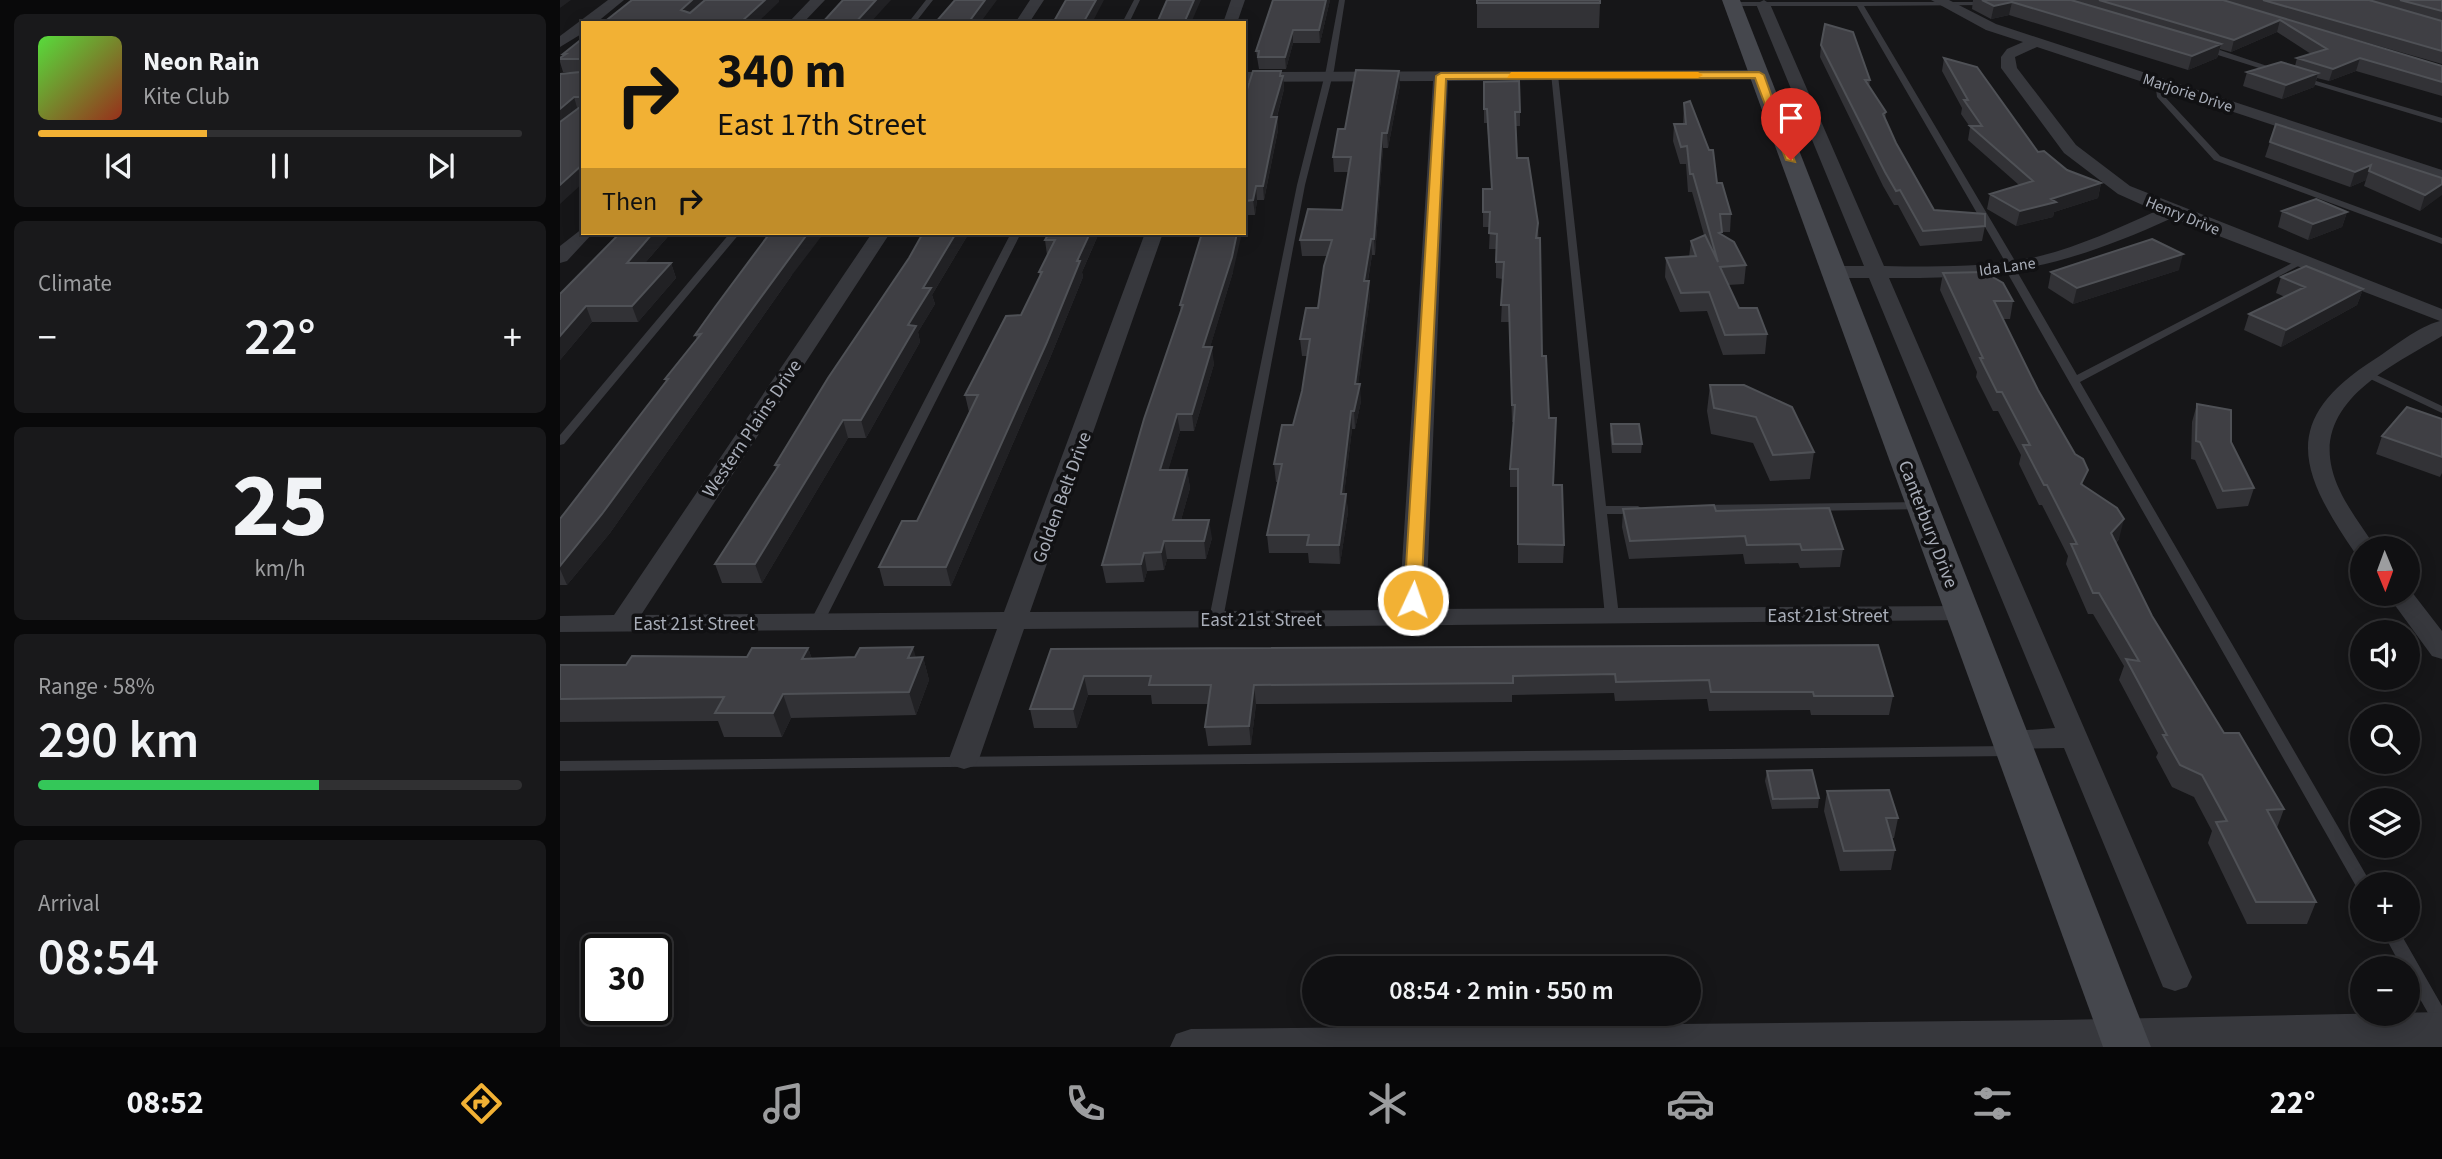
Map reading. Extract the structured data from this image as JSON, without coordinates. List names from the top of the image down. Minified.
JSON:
{"streets":{"main road":["Canterbury Drive"],"street":["Marjorie Drive","Henry Drive","Ida Lane","Western Plains Drive","Golden Belt Drive","East 21st Street"]},"crossings":[["Marjorie Drive","Henry Drive"],["Henry Drive","Ida Lane"],["Ida Lane","Canterbury Drive"],["Western Plains Drive","East 21st Street"],["Golden Belt Drive","East 21st Street"],["Canterbury Drive","East 21st Street"]],"north":"bottom","page":{"turn":["340 m","East 17th Street"],"song":["Neon Rain","Kite Club"],"then":"Then","tile":["Climate",["25","km/h"],["Range · 58%","290 km"],["Arrival","08:54"]],"heat":["−","22°","+"],"map_buttons":["+","−"],"limit":"30","trip":"08:54 · 2 min · 550 m","tabs":["08:52","22°"]}}
